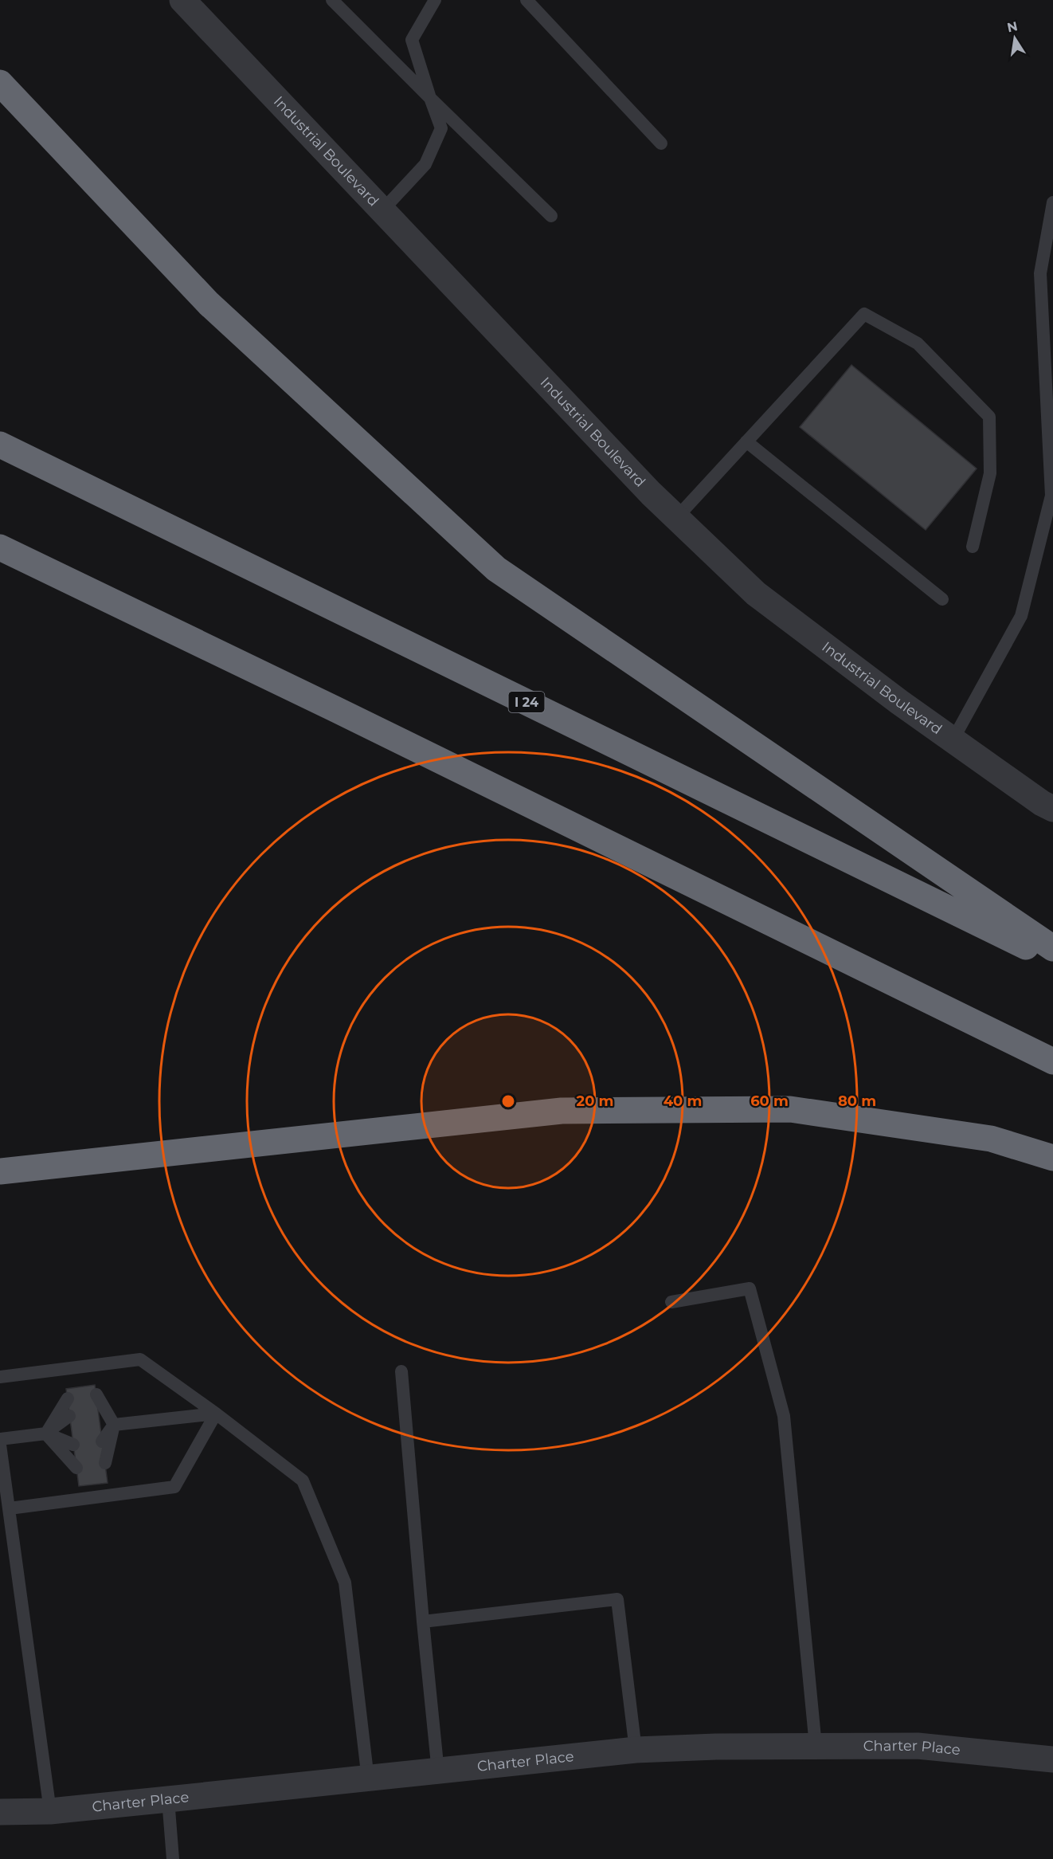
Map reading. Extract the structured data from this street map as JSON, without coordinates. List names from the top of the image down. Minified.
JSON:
{"streets":{"highway":["I 24"],"street":["Industrial Boulevard","Charter Place"]},"north":"top","rings":["20 m","40 m","60 m","80 m"]}
